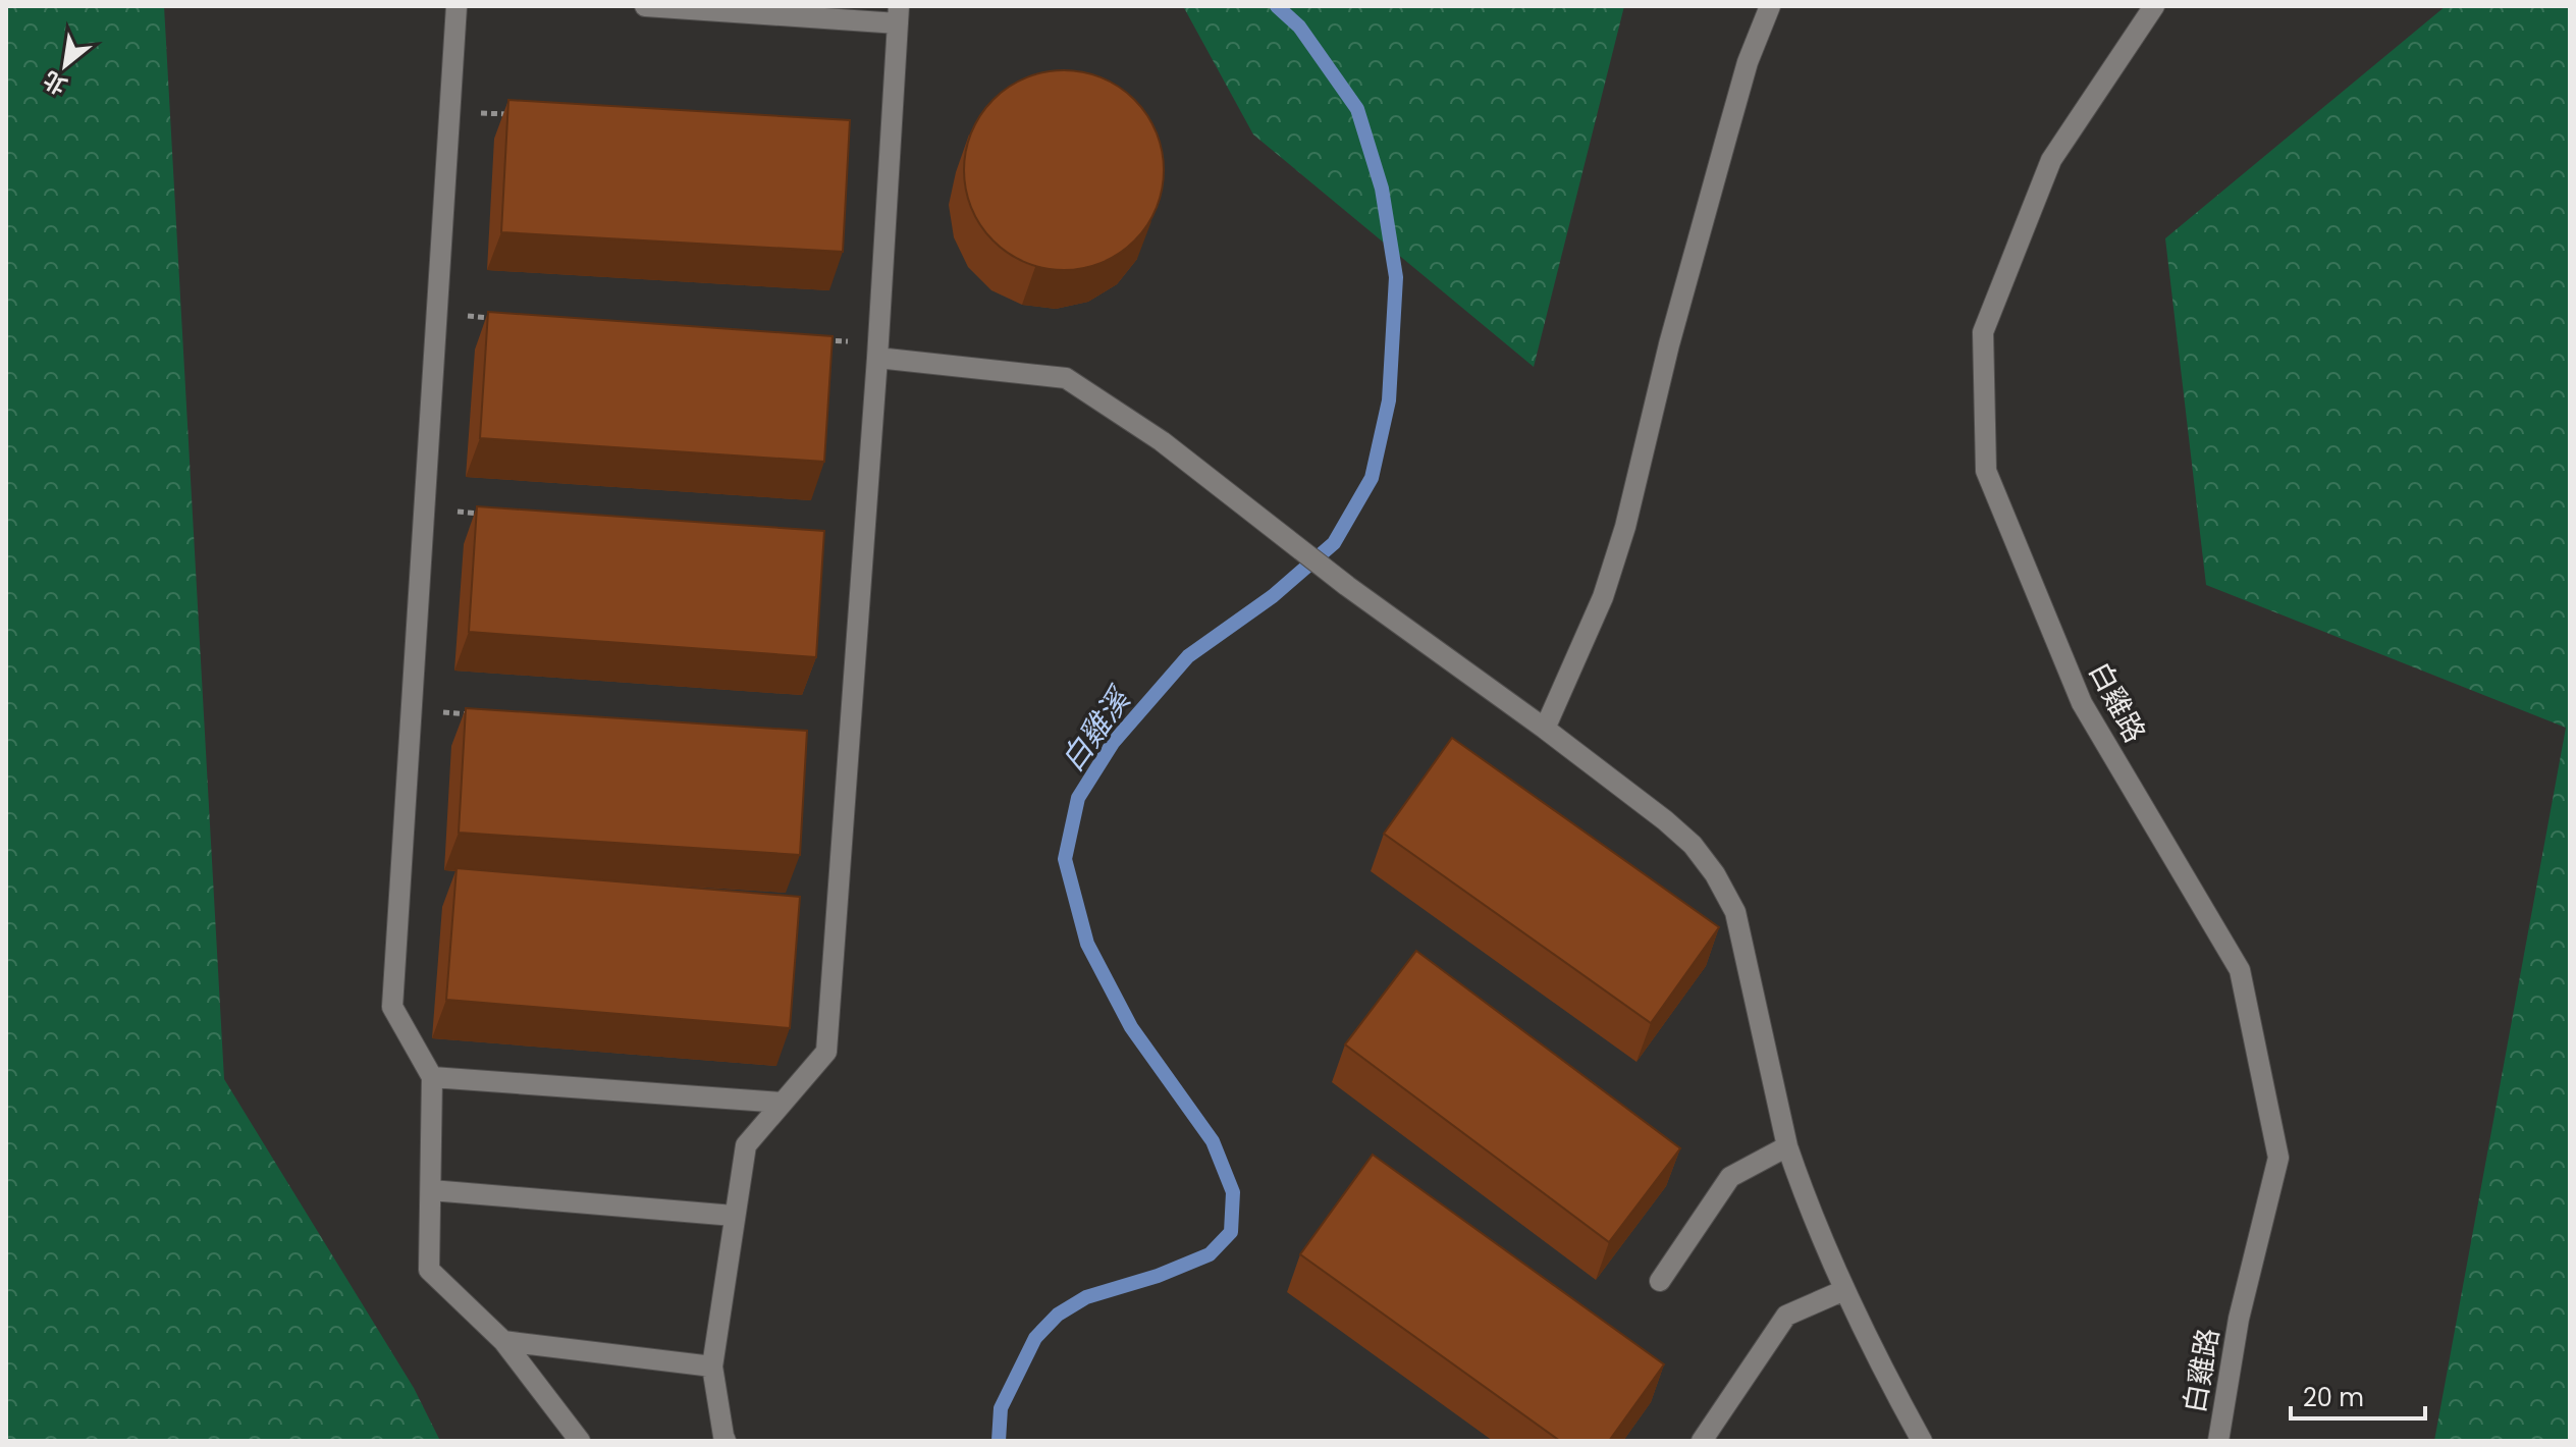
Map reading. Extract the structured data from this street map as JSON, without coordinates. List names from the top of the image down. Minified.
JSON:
{"streets":{"street":["白雞路"]},"water":["白雞溪"],"scale_bar":"20 m","north":"bottom left"}
